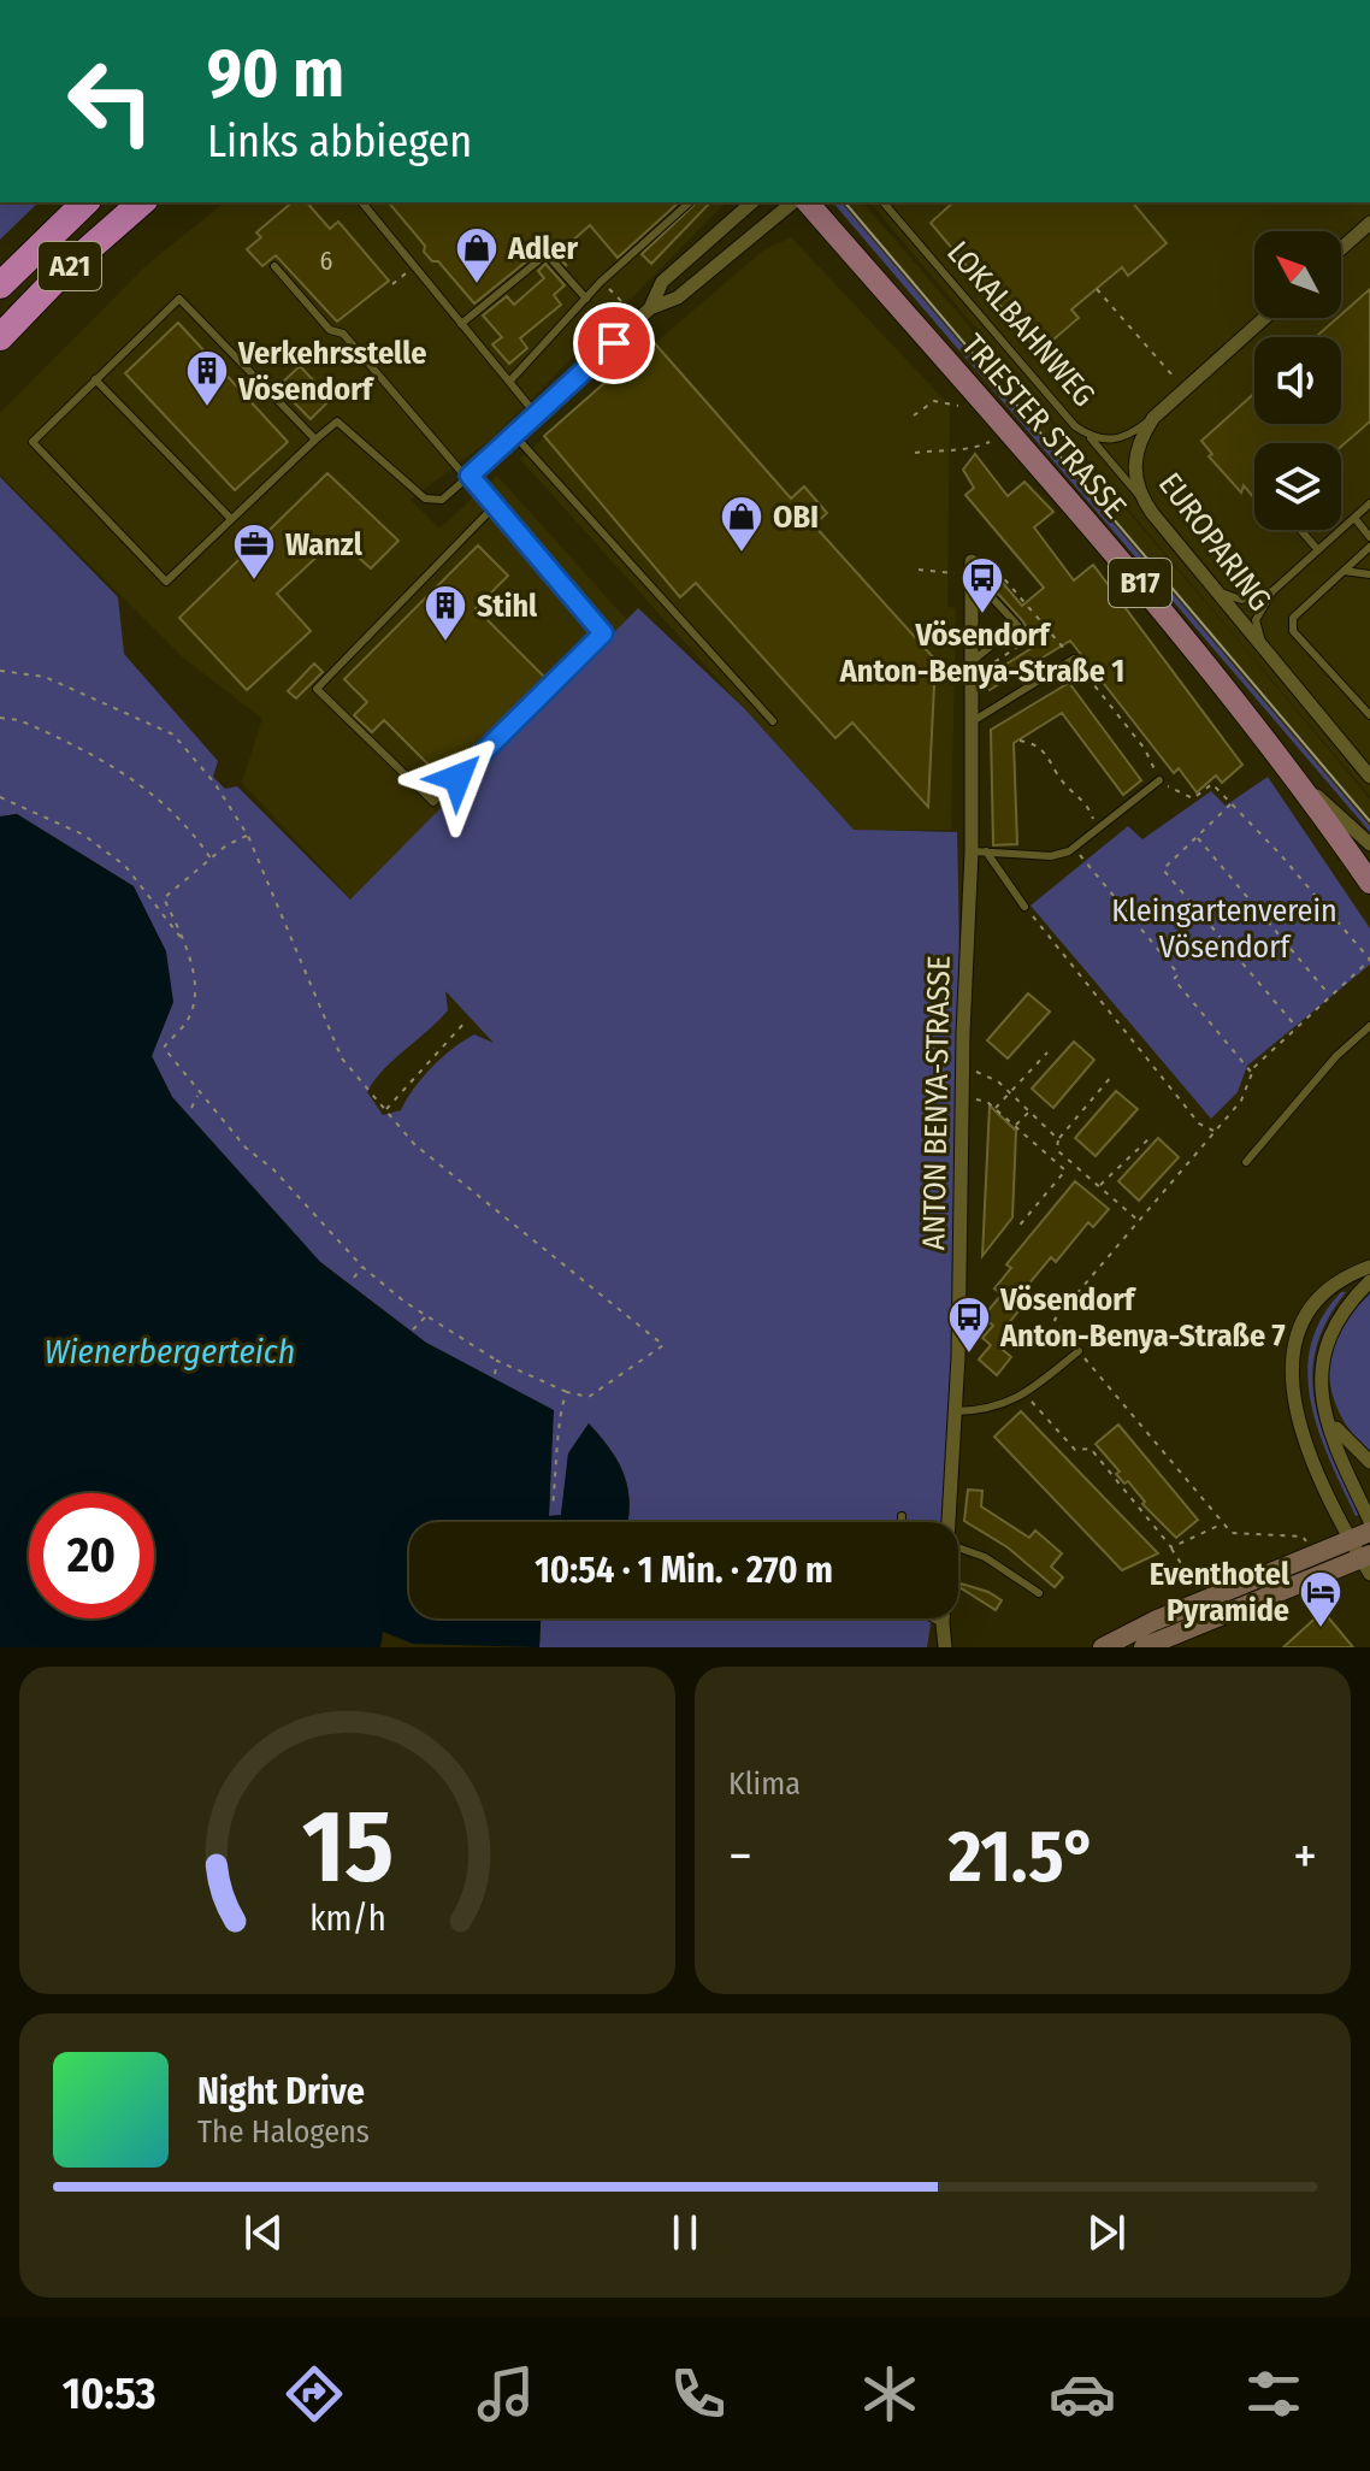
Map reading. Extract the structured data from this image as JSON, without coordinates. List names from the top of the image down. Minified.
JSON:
{"streets":{"highway":["A21"],"main road":["TRIESTER STRASSE","B17"],"street":["EUROPARING","ANTON BENYA-STRASSE"],"lane":["LOKALBAHNWEG"]},"crossings":[["LOKALBAHNWEG","EUROPARING"]],"water":["Wienerbergerteich"],"parks":["Kleingartenverein Vösendorf"],"places":{"shop":["Adler","OBI"],"building":["Verkehrsstelle Vösendorf","Stihl"],"office":["Wanzl"],"bus stop":["Vösendorf Anton-Benya-Straße 1","Vösendorf Anton-Benya-Straße 7"],"hotel":["Eventhotel Pyramide"]},"house_numbers":["6"],"north":"top left","page":{"turn":["90 m","Links abbiegen"],"limit":"20","trip":"10:54 · 1 Min. · 270 m","tile":"Klima","heat":["−","21.5°","+"],"song":["Night Drive","The Halogens"],"tabs":"10:53","gauge":["15","km/h"]}}
